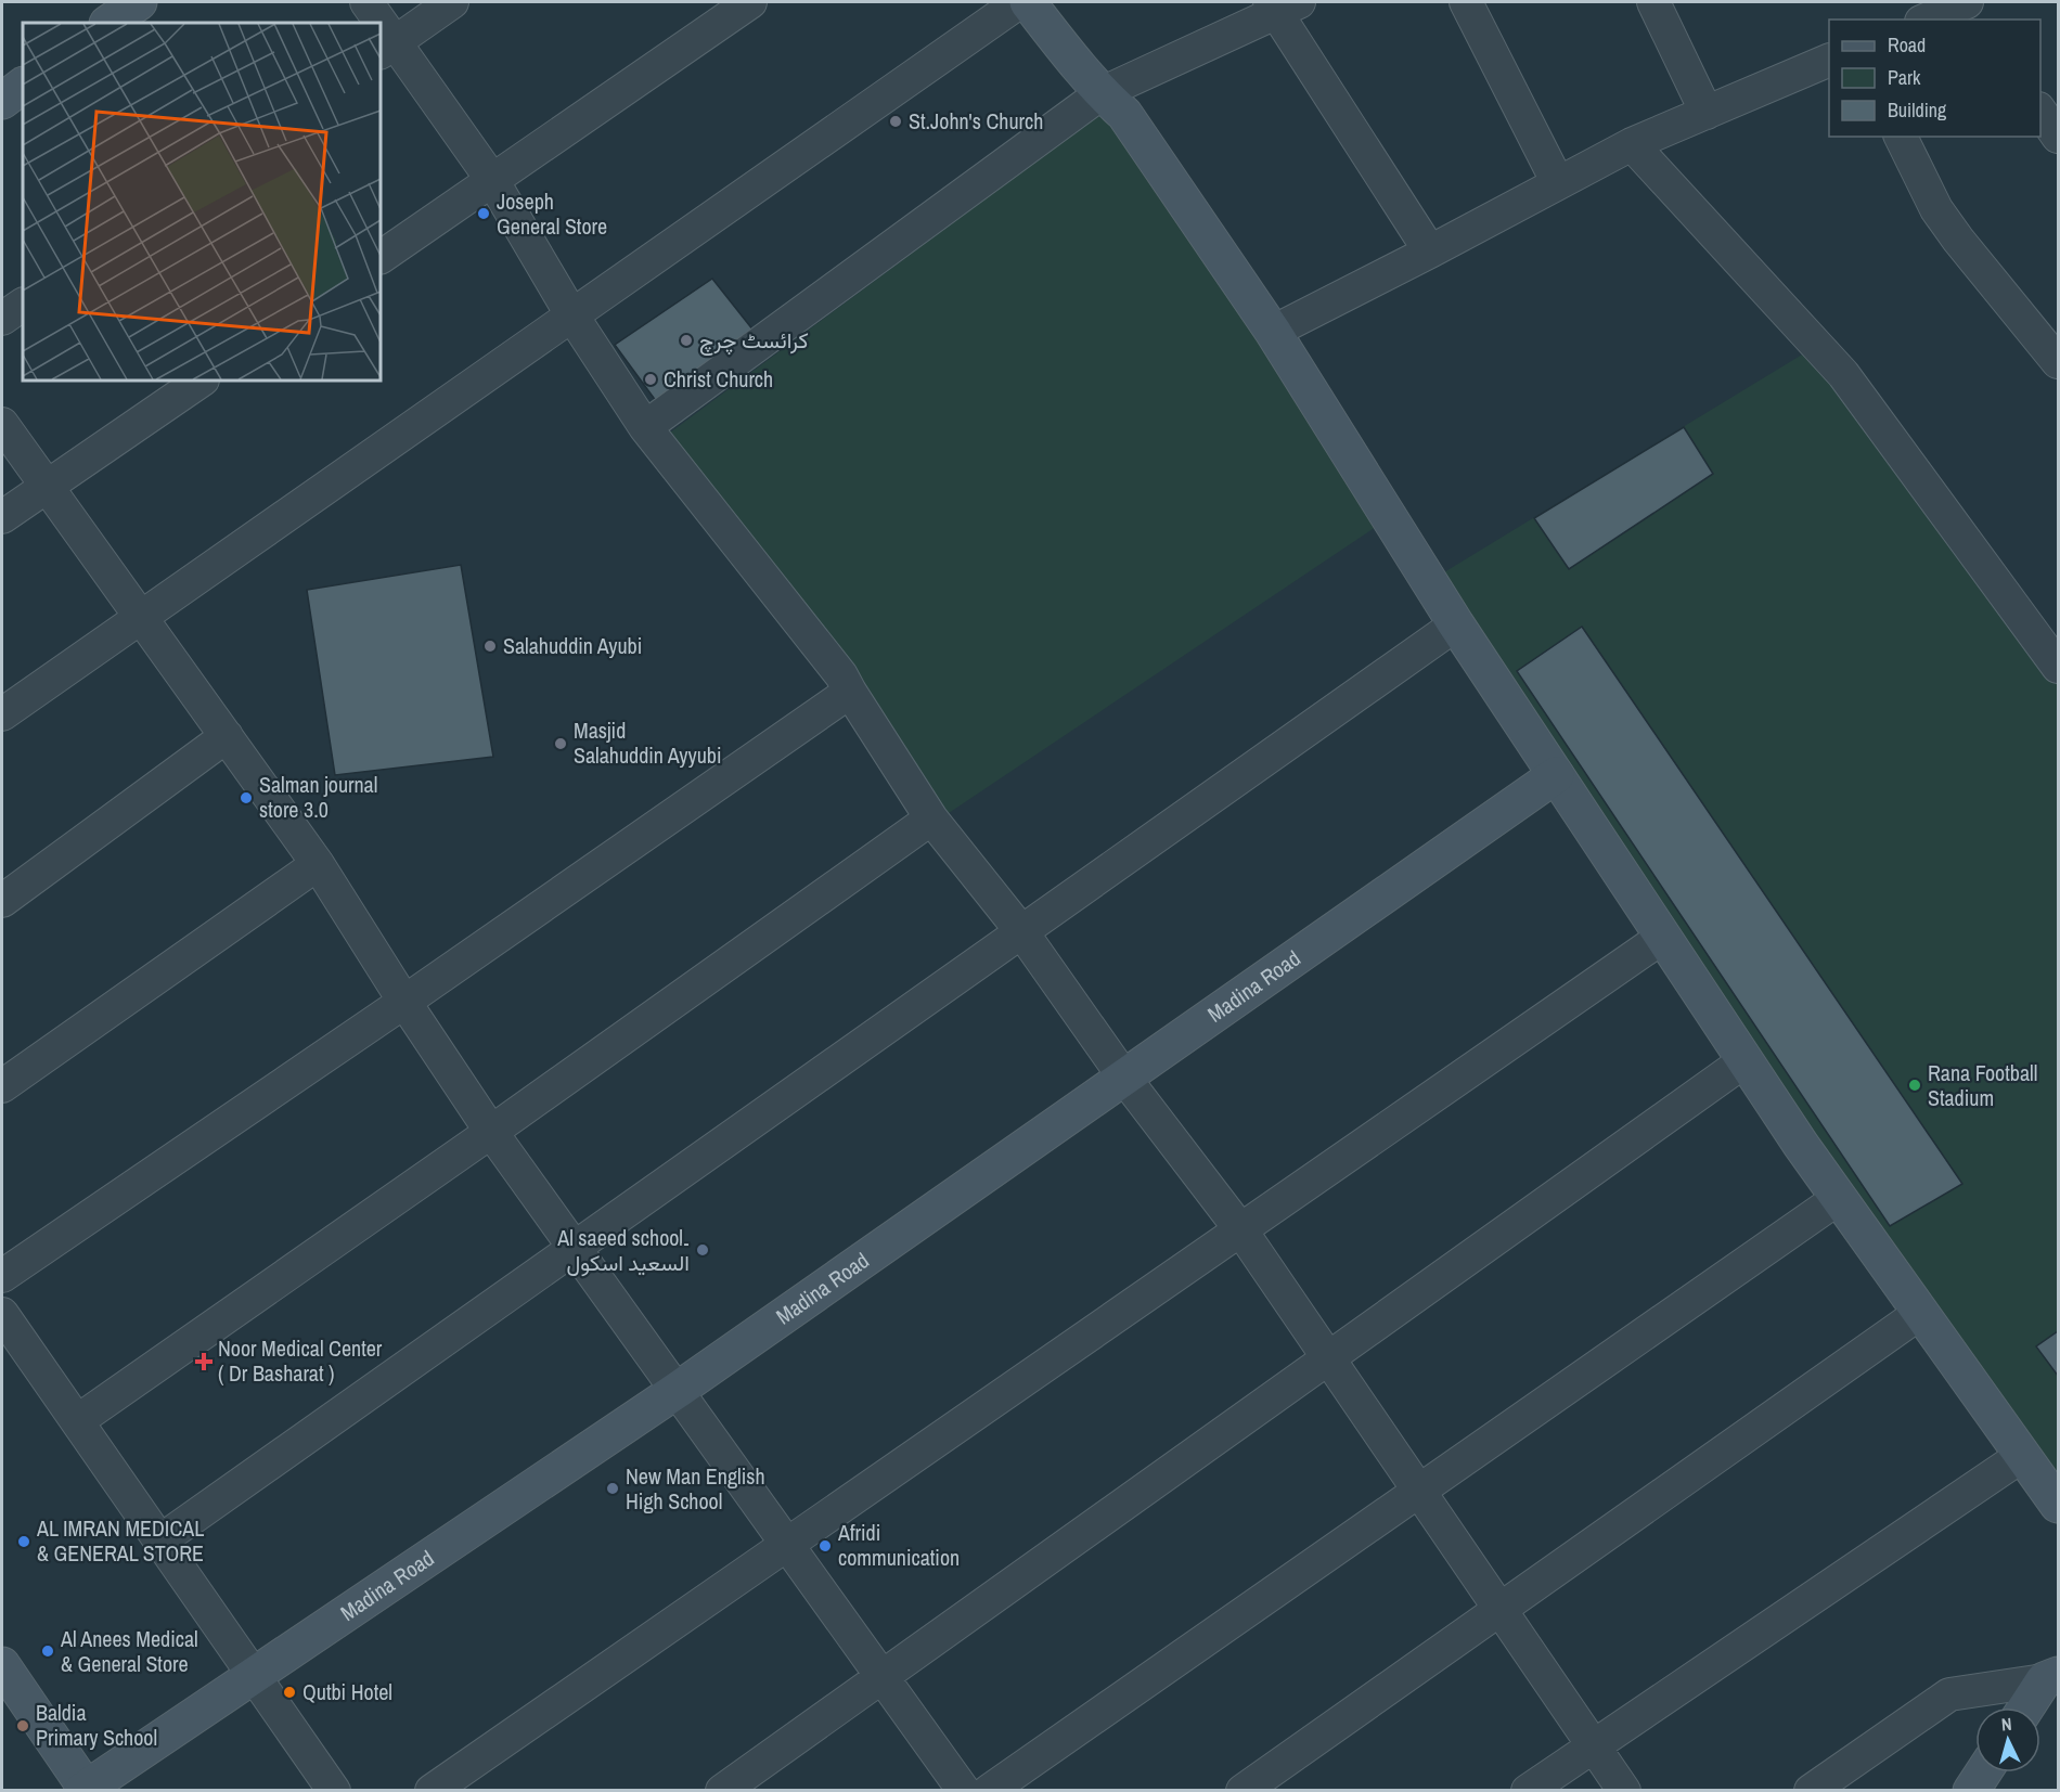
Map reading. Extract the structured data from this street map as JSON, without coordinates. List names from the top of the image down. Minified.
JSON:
{"streets":{"street":["Madina Road"]},"places":{"other":["St.John's Church","Joseph General Store","کرائسٹ چرچ","Christ Church","Salahuddin Ayubi","Masjid Salahuddin Ayyubi","Salman journal store 3.0","Rana Football Stadium","Al saeed school۔ السعید اسکول","New Man English High School","AL IMRAN MEDICAL & GENERAL STORE","Afridi communication","Al Anees Medical & General Store","Qutbi Hotel","Baldia Primary School"],"health":["Noor Medical Center ( Dr Basharat )"]},"legend":["Road","Park","Building"],"north":"top"}
